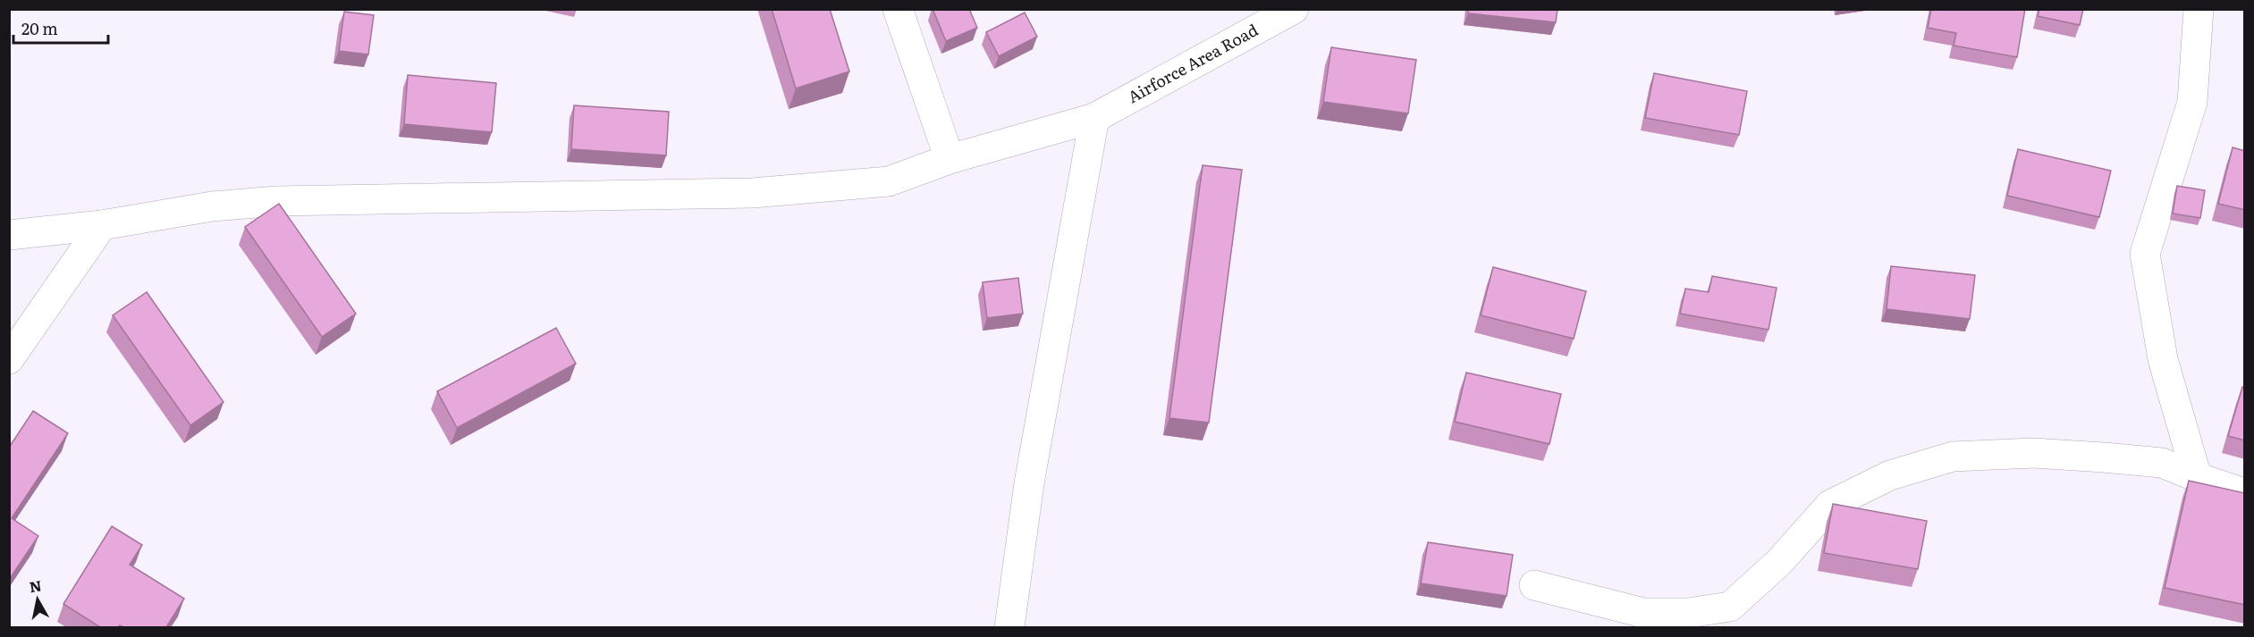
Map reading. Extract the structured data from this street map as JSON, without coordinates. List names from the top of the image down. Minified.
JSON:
{"streets":{"street":["Airforce Area Road"]},"scale_bar":"20 m","north":"top"}
